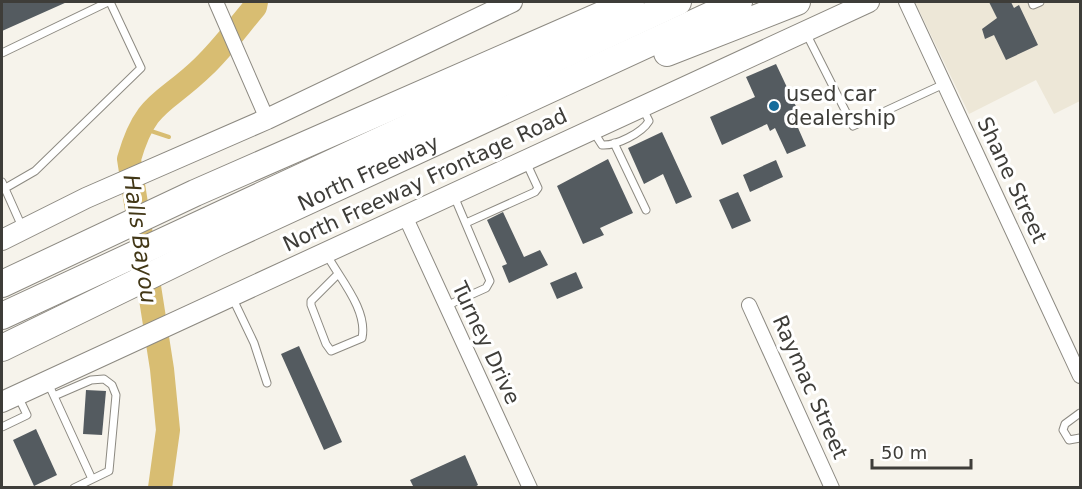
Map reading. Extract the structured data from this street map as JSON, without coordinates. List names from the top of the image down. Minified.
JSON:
{"streets":{"highway":["North Freeway"],"main road":["North Freeway Frontage Road"],"street":["Shane Street","Turney Drive","Raymac Street"]},"crossings":[["North Freeway Frontage Road","Turney Drive"]],"water":["Halls Bayou"],"places":["used car dealership"],"scale_bar":"50 m"}
